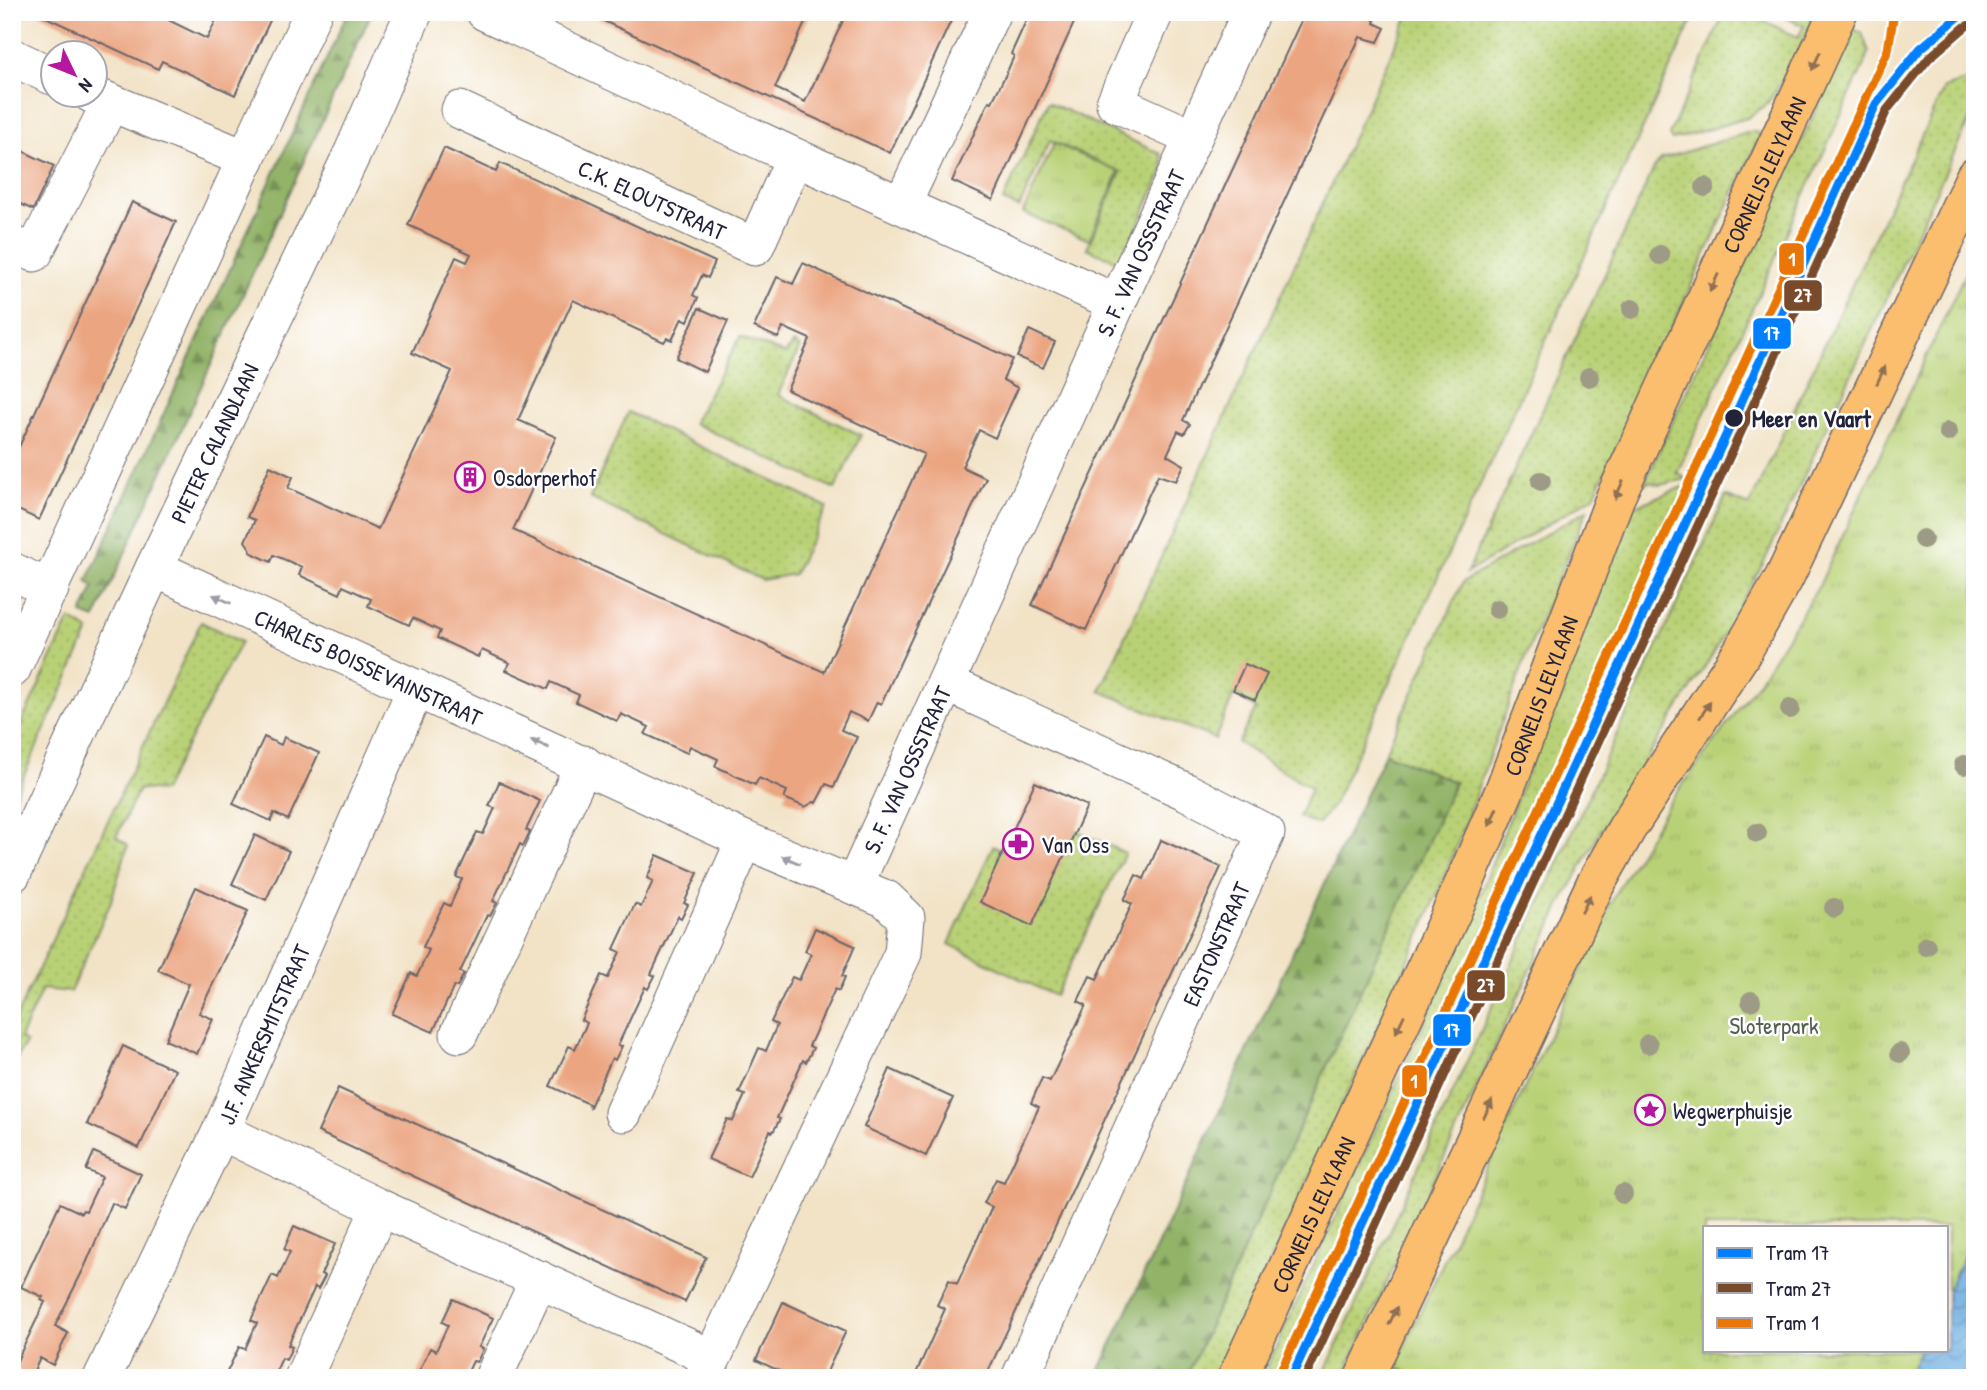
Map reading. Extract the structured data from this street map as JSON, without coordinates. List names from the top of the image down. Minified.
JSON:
{"streets":{"main road":["CORNELIS LELYLAAN"],"street":["C.K. ELOUTSTRAAT","S. F. VAN OSSSTRAAT","PIETER CALANDLAAN","CHARLES BOISSEVAINSTRAAT","EASTONSTRAAT","J.F. ANKERSMITSTRAAT"]},"crossings":[["S. F. VAN OSSSTRAAT","CHARLES BOISSEVAINSTRAAT"],["S. F. VAN OSSSTRAAT","EASTONSTRAAT"],["PIETER CALANDLAAN","CHARLES BOISSEVAINSTRAAT"],["CHARLES BOISSEVAINSTRAAT","J.F. ANKERSMITSTRAAT"]],"one_way":["CHARLES BOISSEVAINSTRAAT"],"parks":["Sloterpark"],"places":{"other":["Meer en Vaart"],"building":["Osdorperhof"],"pharmacy":["Van Oss"],"place":["Wegwerphuisje"]},"lines":["tram line 17","tram line 1","tram line 27"],"legend":["Tram 17","Tram 27","Tram 1"],"north":"bottom right"}
